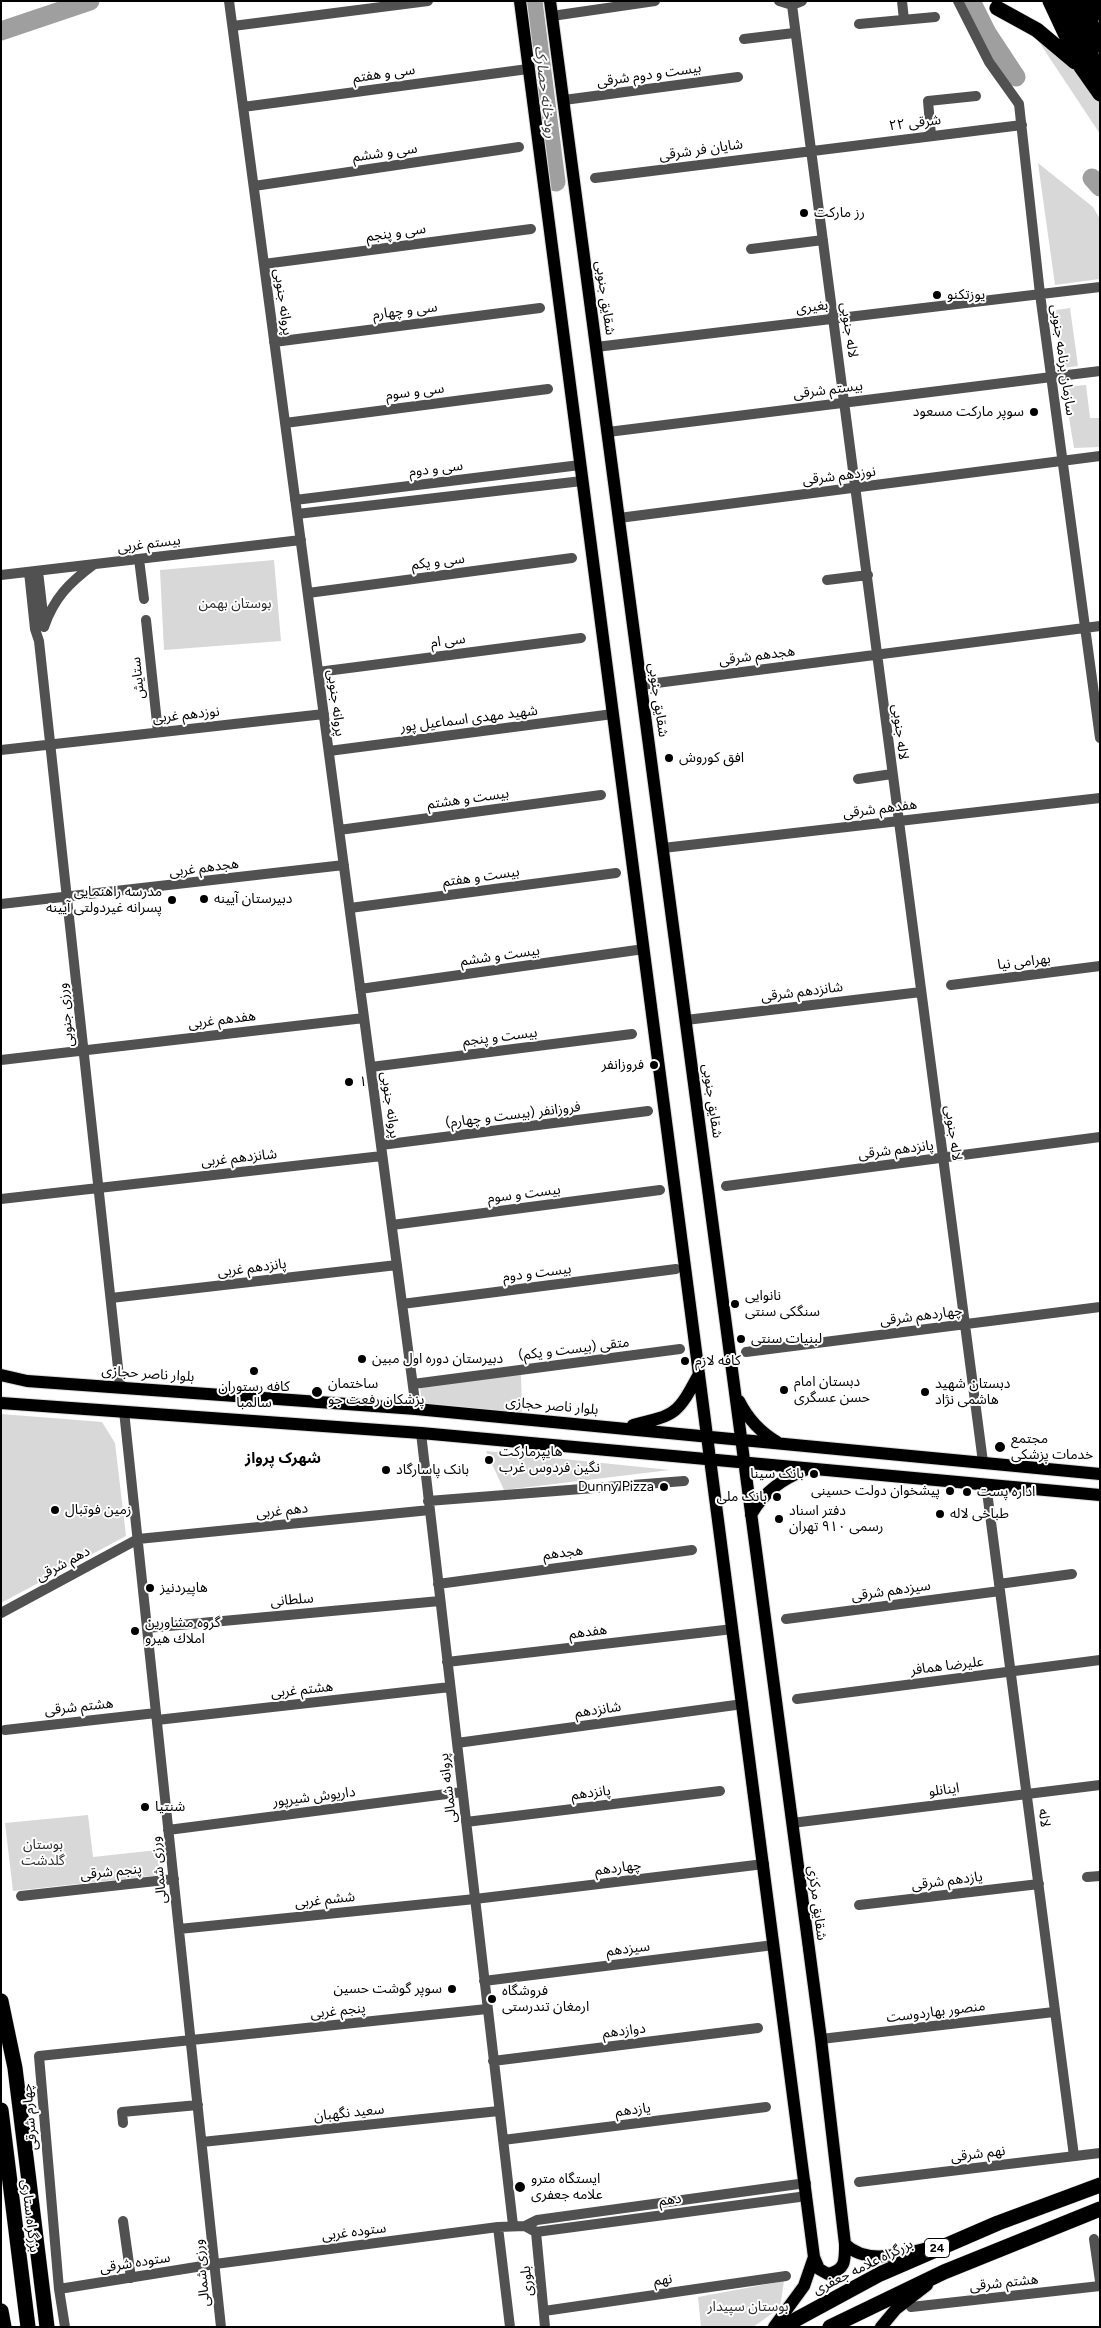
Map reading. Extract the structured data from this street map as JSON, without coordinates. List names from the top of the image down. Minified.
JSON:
{"streets":{"highway":["بزرگراه ستاری","24","بزرگراه علامه جعفری"],"main road":["شقایق جنوبی","بلوار ناصر حجازی","شقایق مرکزی"],"street":["سی و هفتم","بیست و دوم شرقی","۲۲ شرقی","شایان فر شرقی","سی و ششم","سی و پنجم","پروانه جنوبی","بغیری","سی و چهارم","لاله جنوبی","سازمان برنامه جنوبی","بیستم شرقی","سی و سوم","سی و دوم","نوزدهم شرقی","بیستم غربی","سی و یکم","سی ام","هجدهم شرقی","ستایش","نوزدهم غربی","شهید مهدی اسماعیل پور","بیست و هشتم","هفدهم شرقی","هجدهم غربی","بیست و هفتم","بیست و ششم","بهرامی نیا","شانزدهم شرقی","ورزی جنوبی","هفدهم غربی","بیست و پنجم","فروزانفر (بیست و چهارم)","پانزدهم شرقی","شانزدهم غربی","بیست و سوم","پانزدهم غربی","بیست و دوم","چهاردهم شرقی","متقی (بیست و یکم)","دهم غربی","هجدهم","دهم شرقی","سیزدهم شرقی","سلطانی","هفدهم","علیرضا همافر","هشتم غربی","هشتم شرقی","شانزدهم","پروانه شمالی","اینانلو","پانزدهم","داریوش شیرپور","لاله","چهاردهم","ورزی شمالی","پنجم شرقی","یازدهم شرقی","ششم غربی","سیزدهم","پنجم غربی","منصور بهاردوست","دوازدهم","یازدهم","سعید نگهبان","چهارم شرقی","نهم شرقی","دهم","ستوده غربی","ستوده شرقی","نهم","بلوری"]},"crossings":[["سی و هفتم","پروانه جنوبی"],["بیست و دوم شرقی","شقایق جنوبی"],["۲۲ شرقی","شایان فر شرقی"],["۲۲ شرقی","لاله جنوبی"],["۲۲ شرقی","سازمان برنامه جنوبی"],["شایان فر شرقی","لاله جنوبی"],["سی و ششم","پروانه جنوبی"],["سی و پنجم","پروانه جنوبی"],["شقایق جنوبی","بغیری"],["شقایق جنوبی","بیستم شرقی"],["شقایق جنوبی","نوزدهم شرقی"],["شقایق جنوبی","هجدهم شرقی"],["شقایق جنوبی","هفدهم شرقی"],["شقایق جنوبی","شانزدهم شرقی"],["شقایق جنوبی","بلوار ناصر حجازی"],["شقایق جنوبی","شقایق مرکزی"],["پروانه جنوبی","سی و چهارم"],["پروانه جنوبی","سی و سوم"],["پروانه جنوبی","سی و دوم"],["پروانه جنوبی","بیستم غربی"],["پروانه جنوبی","سی و یکم"],["پروانه جنوبی","سی ام"],["پروانه جنوبی","نوزدهم غربی"],["پروانه جنوبی","شهید مهدی اسماعیل پور"],["پروانه جنوبی","بیست و هشتم"],["پروانه جنوبی","هجدهم غربی"],["پروانه جنوبی","بیست و هفتم"],["پروانه جنوبی","بیست و ششم"],["پروانه جنوبی","هفدهم غربی"],["پروانه جنوبی","بیست و پنجم"],["پروانه جنوبی","فروزانفر (بیست و چهارم)"],["پروانه جنوبی","شانزدهم غربی"],["پروانه جنوبی","بیست و سوم"],["پروانه جنوبی","پانزدهم غربی"],["پروانه جنوبی","بیست و دوم"],["پروانه جنوبی","متقی (بیست و یکم)"],["پروانه جنوبی","بلوار ناصر حجازی"],["بغیری","لاله جنوبی"],["بغیری","سازمان برنامه جنوبی"],["لاله جنوبی","بیستم شرقی"],["لاله جنوبی","نوزدهم شرقی"],["لاله جنوبی","هجدهم شرقی"],["لاله جنوبی","هفدهم شرقی"],["لاله جنوبی","شانزدهم شرقی"],["لاله جنوبی","پانزدهم شرقی"],["لاله جنوبی","چهاردهم شرقی"],["لاله جنوبی","بلوار ناصر حجازی"],["سازمان برنامه جنوبی","بیستم شرقی"],["سازمان برنامه جنوبی","نوزدهم شرقی"],["سازمان برنامه جنوبی","هجدهم شرقی"],["بیستم غربی","ورزی جنوبی"],["ستایش","نوزدهم غربی"],["نوزدهم غربی","ورزی جنوبی"],["هجدهم غربی","ورزی جنوبی"],["ورزی جنوبی","هفدهم غربی"],["ورزی جنوبی","شانزدهم غربی"],["ورزی جنوبی","پانزدهم غربی"],["ورزی جنوبی","بلوار ناصر حجازی"],["فروزانفر (بیست و چهارم)","شانزدهم غربی"],["دهم غربی","دهم شرقی"],["دهم غربی","پروانه شمالی"],["دهم غربی","ورزی شمالی"],["هجدهم","پروانه شمالی"],["دهم شرقی","ورزی شمالی"],["سیزدهم شرقی","لاله"],["سلطانی","پروانه شمالی"],["سلطانی","ورزی شمالی"],["هفدهم","پروانه شمالی"],["علیرضا همافر","لاله"],["هشتم غربی","هشتم شرقی"],["هشتم غربی","پروانه شمالی"],["هشتم غربی","ورزی شمالی"],["هشتم شرقی","ورزی شمالی"],["شانزدهم","پروانه شمالی"],["پروانه شمالی","پانزدهم"],["پروانه شمالی","داریوش شیرپور"],["پروانه شمالی","چهاردهم"],["پروانه شمالی","ششم غربی"],["پروانه شمالی","سیزدهم"],["پروانه شمالی","پنجم غربی"],["پروانه شمالی","دوازدهم"],["پروانه شمالی","یازدهم"],["پروانه شمالی","سعید نگهبان"],["اینانلو","لاله"],["اینانلو","شقایق مرکزی"],["داریوش شیرپور","ورزی شمالی"],["لاله","یازدهم شرقی"],["لاله","منصور بهاردوست"],["لاله","نهم شرقی"],["چهاردهم","ششم غربی"],["ورزی شمالی","پنجم شرقی"],["ورزی شمالی","ششم غربی"],["ورزی شمالی","پنجم غربی"],["ورزی شمالی","سعید نگهبان"],["ورزی شمالی","چهارم شرقی"],["ورزی شمالی","ستوده غربی"],["ورزی شمالی","ستوده شرقی"],["شقایق مرکزی","منصور بهاردوست"],["پنجم غربی","چهارم شرقی"],["چهارم شرقی","ستوده شرقی"],["دهم","ستوده غربی"],["دهم","بلوری"],["ستوده غربی","ستوده شرقی"],["نهم","بلوری"]],"districts":["شهرک پرواز"],"water":["رودخانه حصارک"],"parks":["بوستان بهمن","بوستان گلدشت","بوستان سپیدار"],"places":["رز مارکت","یوزتکنو","سوپر مارکت مسعود","افق کوروش","دبیرستان آیینه","مدرسه راهنمایی پسرانه غیردولتی آیینه","فروزانفر","۱","نانوایی سنگکی سنتی","لبنیات سنتی","دبیرستان دوره اول مبین","کافه لازم","کافه رستوران سالمبا","دبستان امام حسن عسگری","ساختمان پزشكان رفعت جو","دبستان شهید هاشمی نژاد","مجتمع خدمات پزشکی","هایپرمارکت نگین فردوس غرب","بانک پاسارگاد","بانک سینا","Dunny Pizza","پیشخوان دولت حسینی","اداره پست","بانک ملی","زمین فوتبال","طباخی لاله","دفتر اسناد رسمی ۹۱۰ تهران","هاپیردنیز","گروه مشاورين املاك هيرو","شنتیا","سوپر گوشت حسین","فروشگاه ارمغان تندرستی","ایستگاه مترو علامه جعفری"]}
